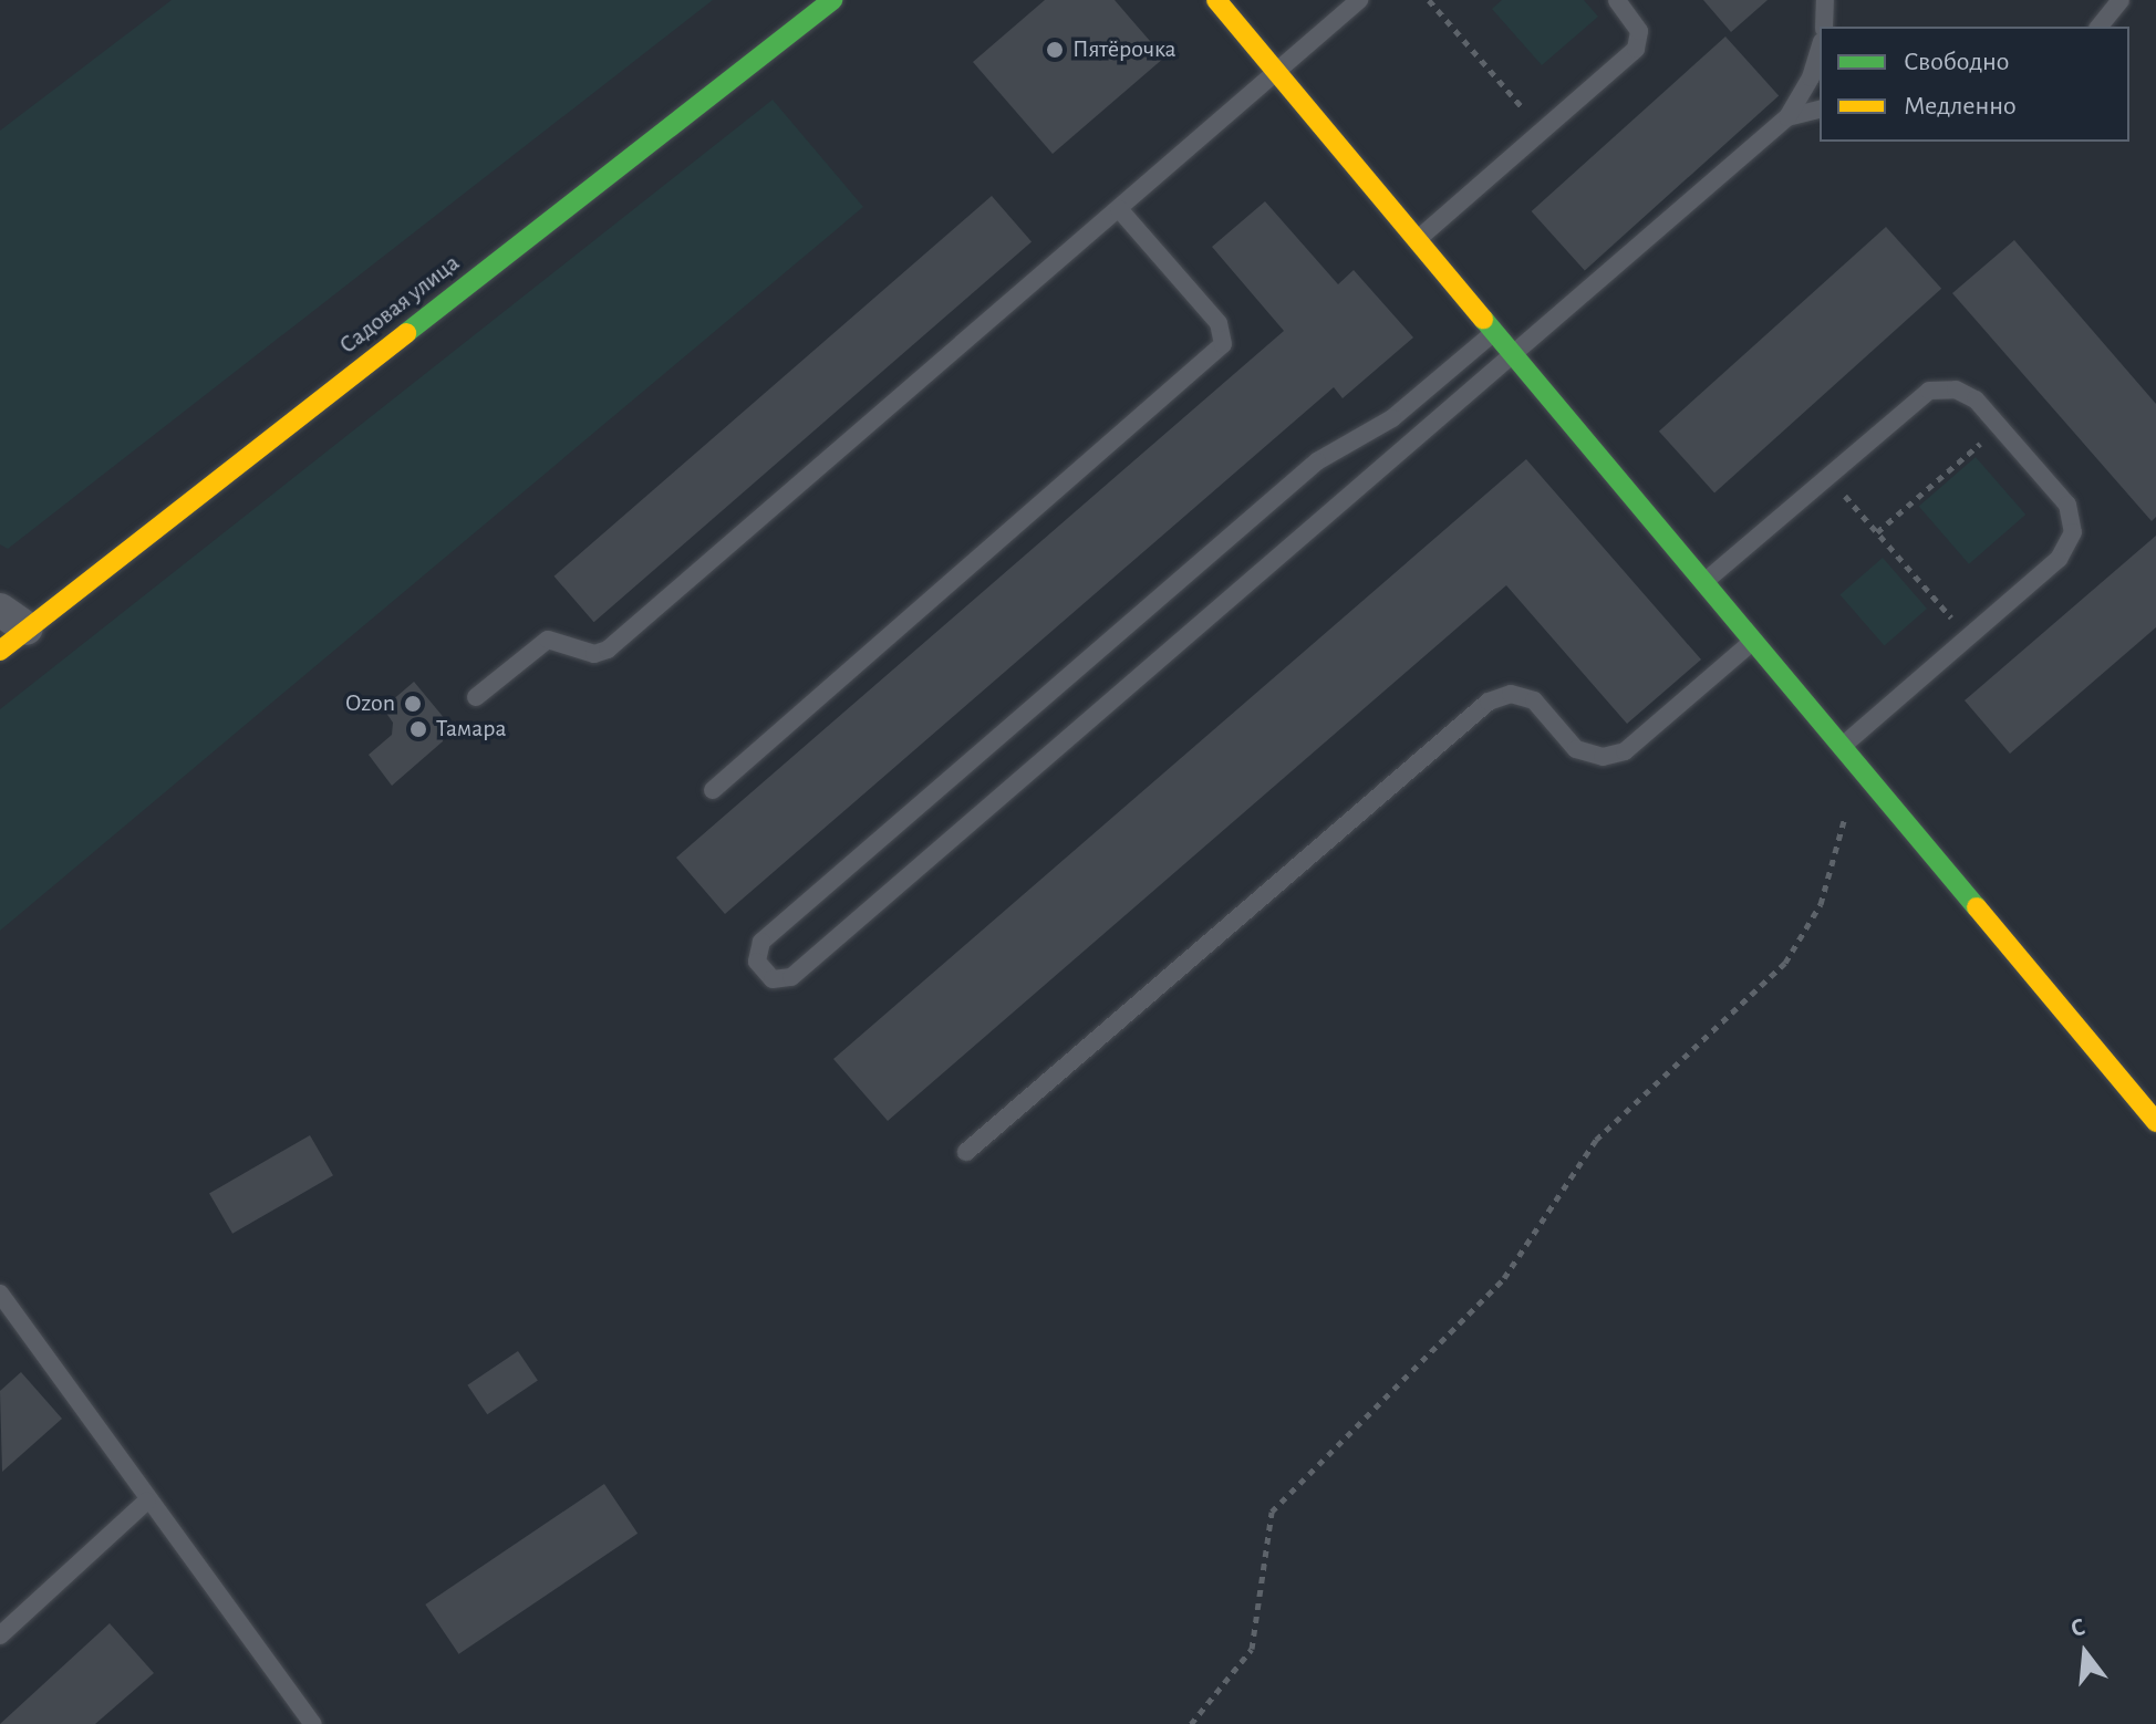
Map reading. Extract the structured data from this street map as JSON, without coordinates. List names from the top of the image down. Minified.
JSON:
{"streets":{"street":["Садовая улица"]},"places":["Пятёрочка","Ozon","Тамара"],"legend":["Свободно","Медленно"],"north":"top"}
